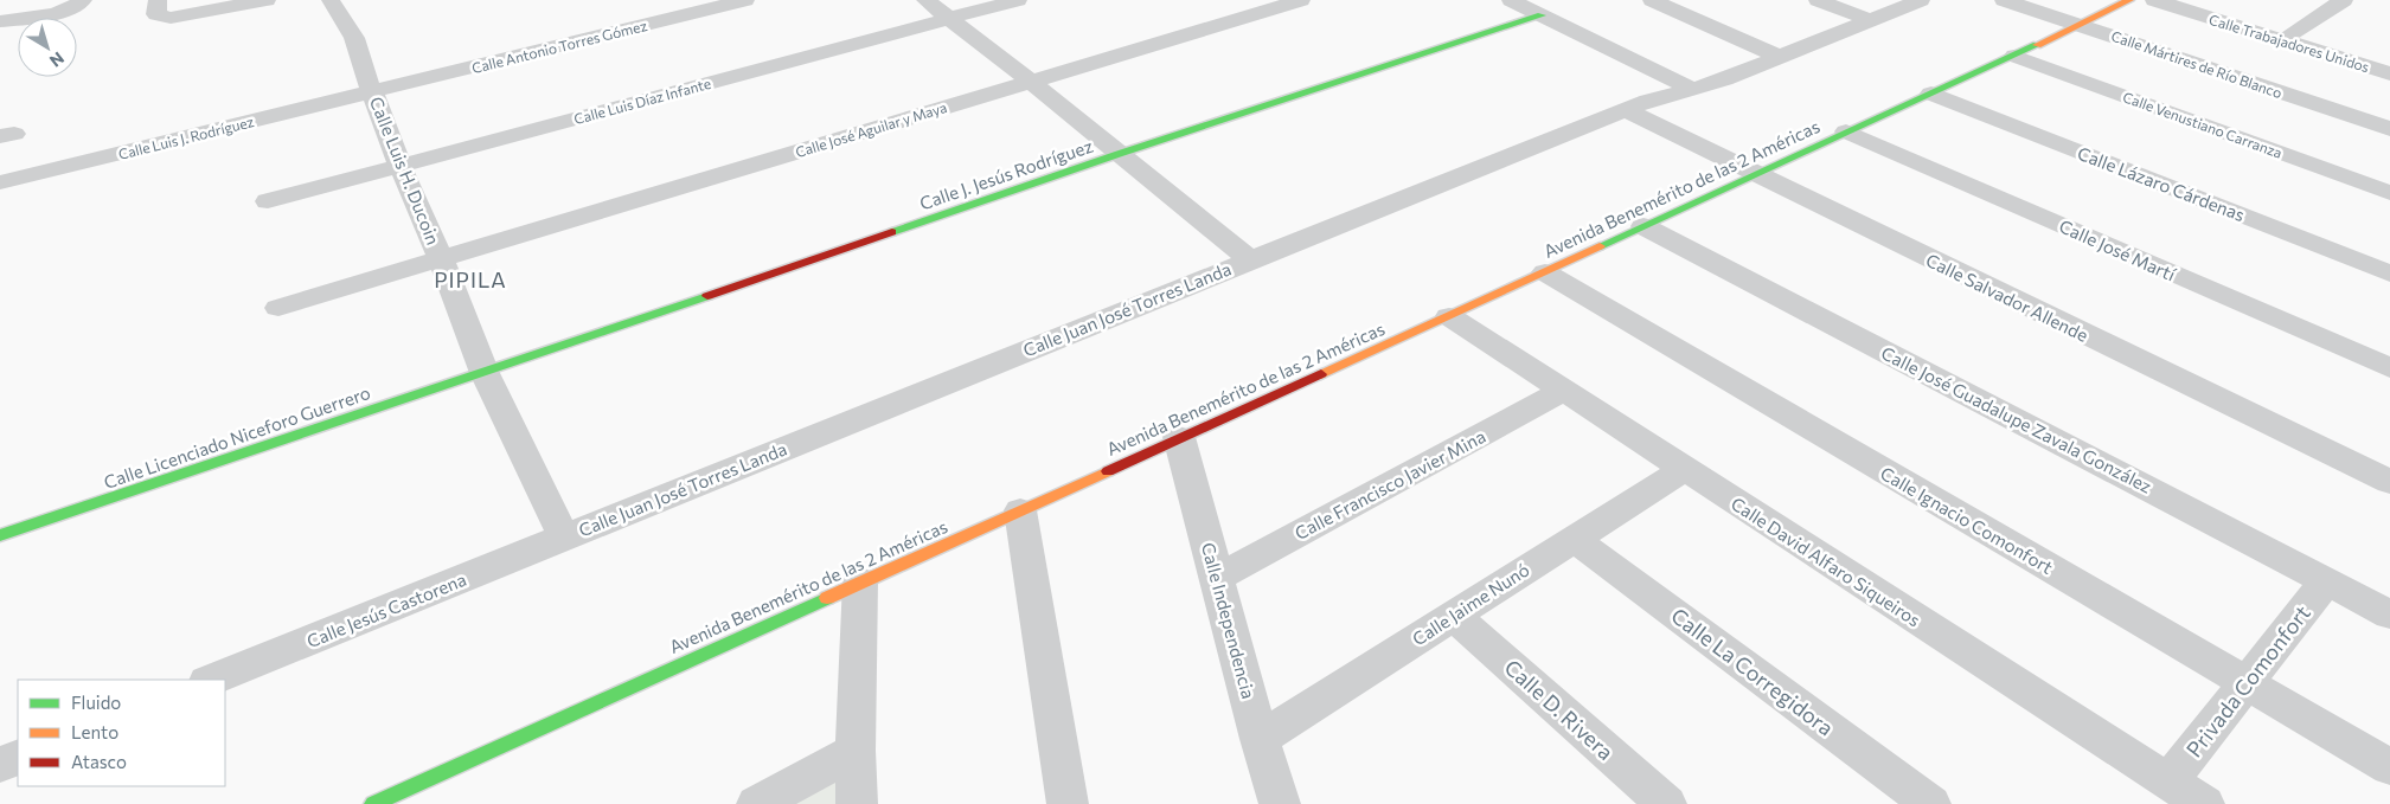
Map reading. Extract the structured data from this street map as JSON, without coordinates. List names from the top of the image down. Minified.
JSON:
{"streets":{"street":["Calle Trabajadores Unidos","Calle Antonio Torres Gómez","Calle Mártires de Río Blanco","Calle Luis Díaz Infante","Calle Venustiano Carranza","Calle José Aguilar y Maya","Calle Luis J. Rodríguez","Calle Luis H. Ducoin","Calle J. Jesús Rodríguez","Calle Lázaro Cárdenas","Avenida Benemérito de las 2 Américas","Calle José Martí","Calle Salvador Allende","Calle Juan José Torres Landa","Calle José Guadalupe Zavala González","Calle Licenciado Niceforo Guerrero","Calle Francisco Javier Mina","Calle Ignacio Comonfort","Calle David Alfaro Siqueiros","Calle Jaime Nunó","Calle Jesús Castorena","Calle Independencia","Calle La Corregidora","Privada Comonfort","Calle D. Rivera"]},"crossings":[["Calle Antonio Torres Gómez","Calle Luis J. Rodríguez"],["Calle Antonio Torres Gómez","Calle Luis H. Ducoin"],["Calle Mártires de Río Blanco","Avenida Benemérito de las 2 Américas"],["Calle Luis Díaz Infante","Calle Luis H. Ducoin"],["Calle Venustiano Carranza","Avenida Benemérito de las 2 Américas"],["Calle José Aguilar y Maya","Calle Luis H. Ducoin"],["Calle Luis J. Rodríguez","Calle Luis H. Ducoin"],["Calle Luis H. Ducoin","Calle J. Jesús Rodríguez"],["Calle Luis H. Ducoin","Calle Juan José Torres Landa"],["Calle Luis H. Ducoin","Calle Licenciado Niceforo Guerrero"],["Calle Luis H. Ducoin","Calle Jesús Castorena"],["Calle J. Jesús Rodríguez","Calle Licenciado Niceforo Guerrero"],["Calle Lázaro Cárdenas","Avenida Benemérito de las 2 Américas"],["Avenida Benemérito de las 2 Américas","Calle José Martí"],["Avenida Benemérito de las 2 Américas","Calle Salvador Allende"],["Avenida Benemérito de las 2 Américas","Calle José Guadalupe Zavala González"],["Avenida Benemérito de las 2 Américas","Calle Ignacio Comonfort"],["Avenida Benemérito de las 2 Américas","Calle David Alfaro Siqueiros"],["Avenida Benemérito de las 2 Américas","Calle Independencia"],["Calle Salvador Allende","Calle Juan José Torres Landa"],["Calle Juan José Torres Landa","Calle Jesús Castorena"],["Calle José Guadalupe Zavala González","Privada Comonfort"],["Calle Francisco Javier Mina","Calle David Alfaro Siqueiros"],["Calle Francisco Javier Mina","Calle Independencia"],["Calle Ignacio Comonfort","Privada Comonfort"],["Calle David Alfaro Siqueiros","Calle Jaime Nunó"],["Calle David Alfaro Siqueiros","Privada Comonfort"],["Calle Jaime Nunó","Calle Independencia"],["Calle Jaime Nunó","Calle La Corregidora"],["Calle Jaime Nunó","Calle D. Rivera"]],"districts":["PIPILA"],"legend":["Fluido","Lento","Atasco"],"north":"bottom right"}
